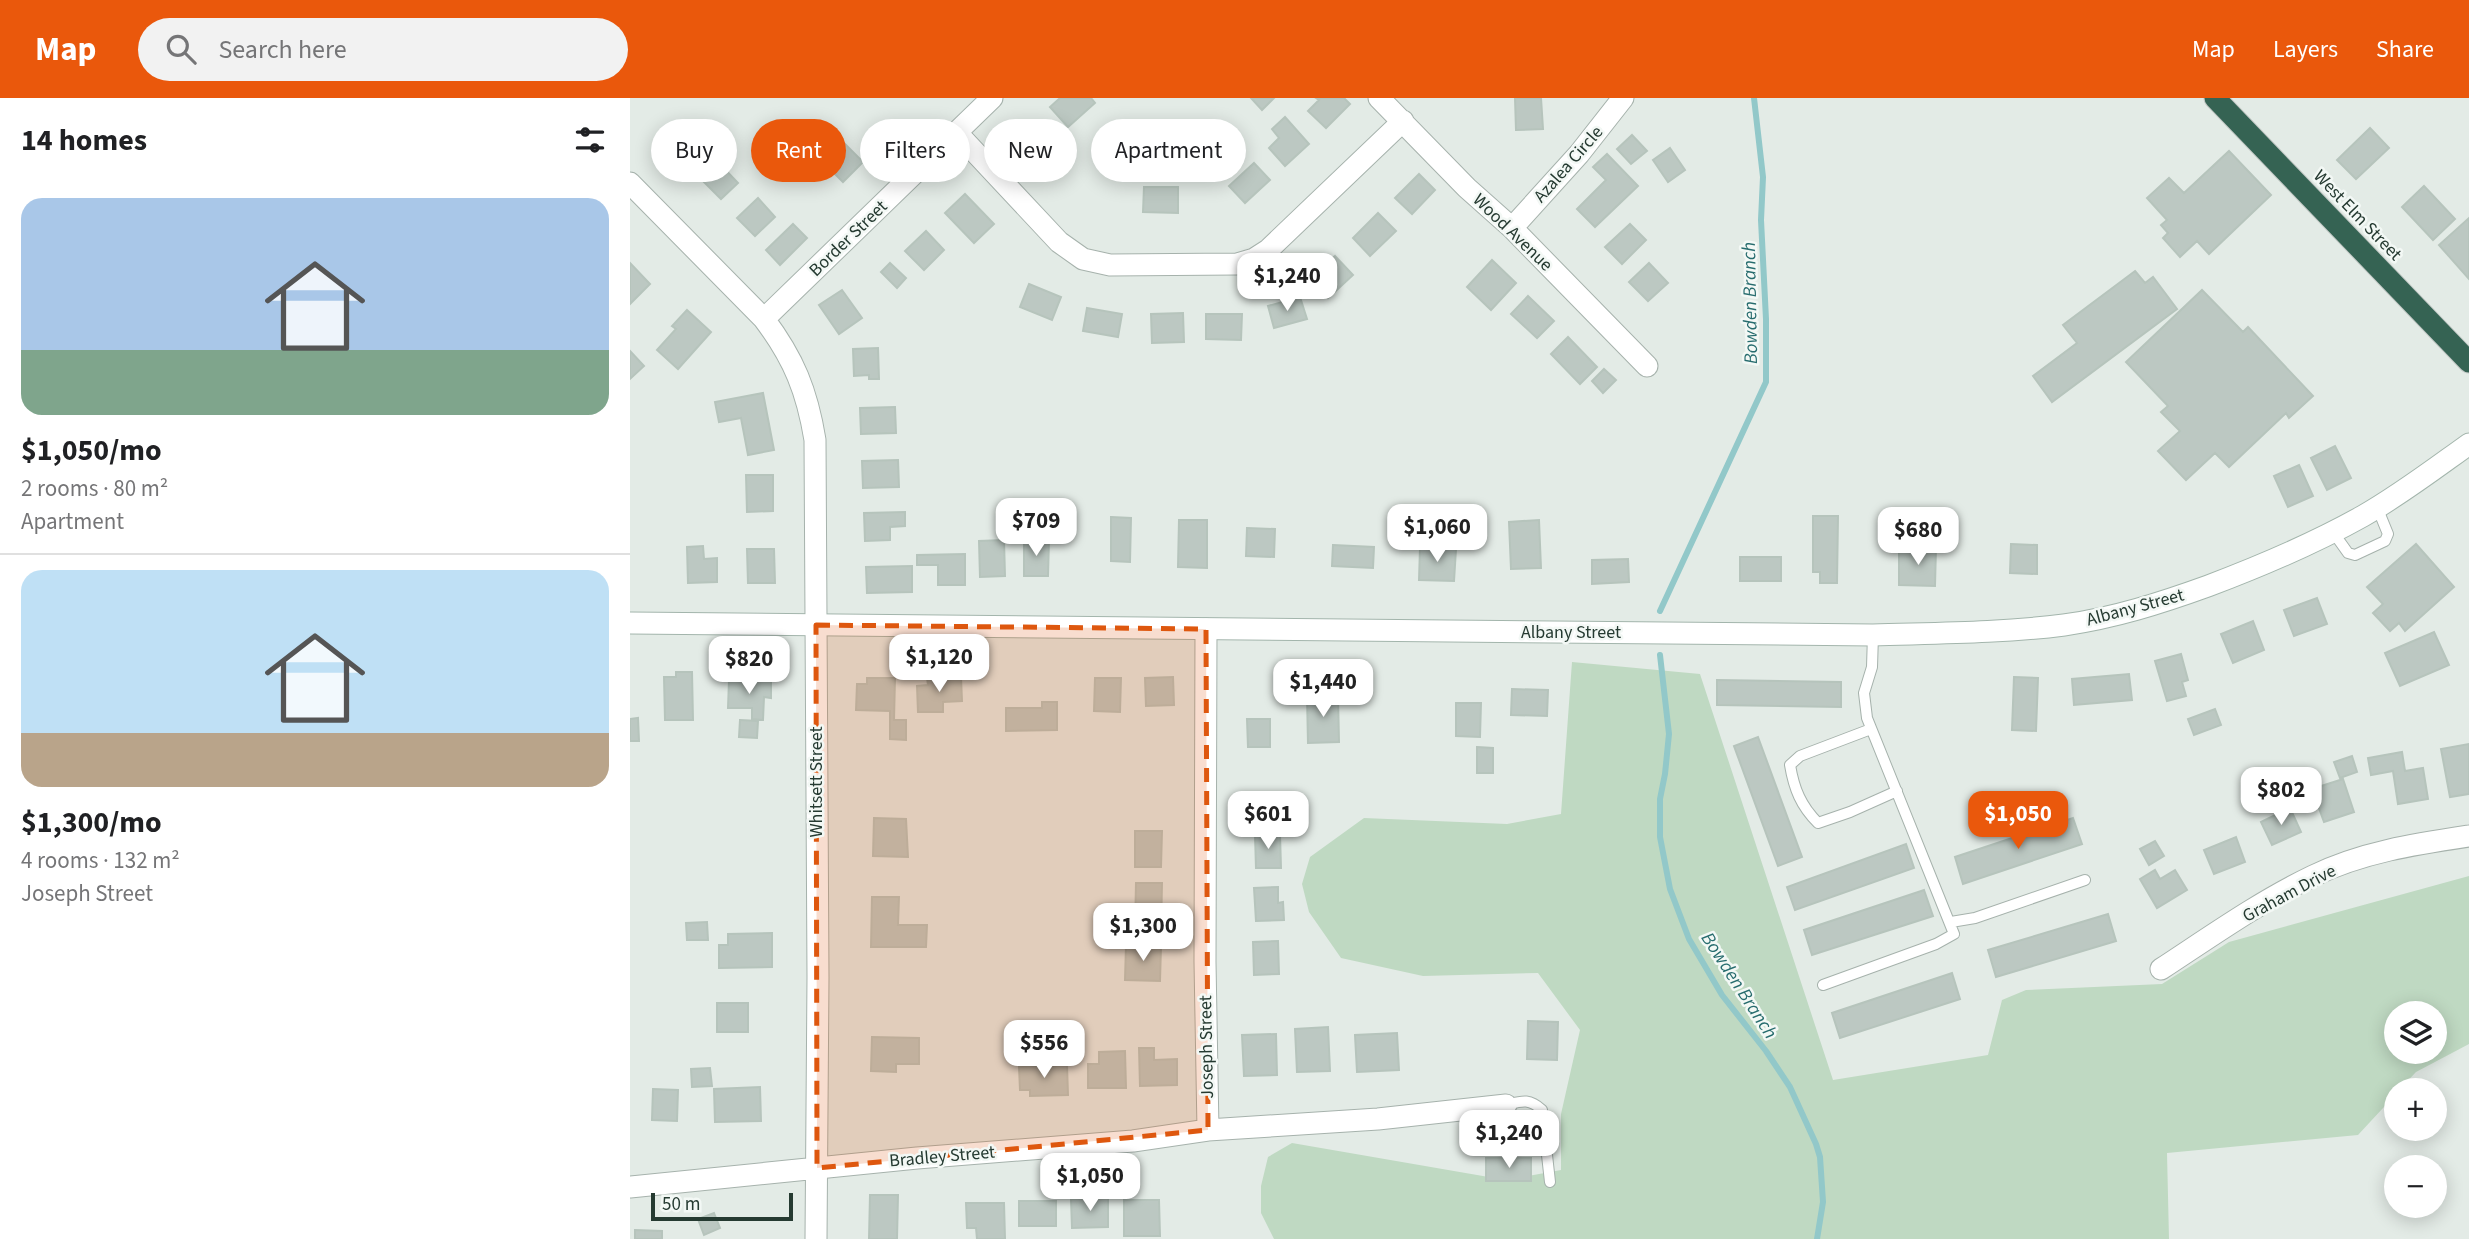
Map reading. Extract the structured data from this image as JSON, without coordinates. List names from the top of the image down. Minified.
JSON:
{"streets":{"highway":["West Elm Street"],"street":["Azalea Circle","Wood Avenue","Border Street","Albany Street","Whitsett Street","Graham Drive","Joseph Street","Bradley Street"]},"crossings":[["Azalea Circle","Wood Avenue"],["Border Street","Whitsett Street"],["Albany Street","Whitsett Street"],["Albany Street","Joseph Street"],["Whitsett Street","Bradley Street"],["Joseph Street","Bradley Street"]],"water":["Bowden Branch"],"scale_bar":"50 m","page":{"header":"Map","search":"Search here","nav":["Map","Layers","Share"],"heading":"14 homes","chip":["Buy","Rent","Filters","New","Apartment"],"list":[{"name":"$1,050/mo","note":"2 rooms · 80 m² · Apartment"},{"name":"$1,300/mo","note":"4 rooms · 132 m² · Joseph Street"}],"price":["$1,240","$709","$1,060","$680","$1,120","$820","$1,440","$802","$601","$1,050","$1,300","$556","$1,240","$1,050"],"map_buttons":["+","−"],"scale":"50 m"}}
